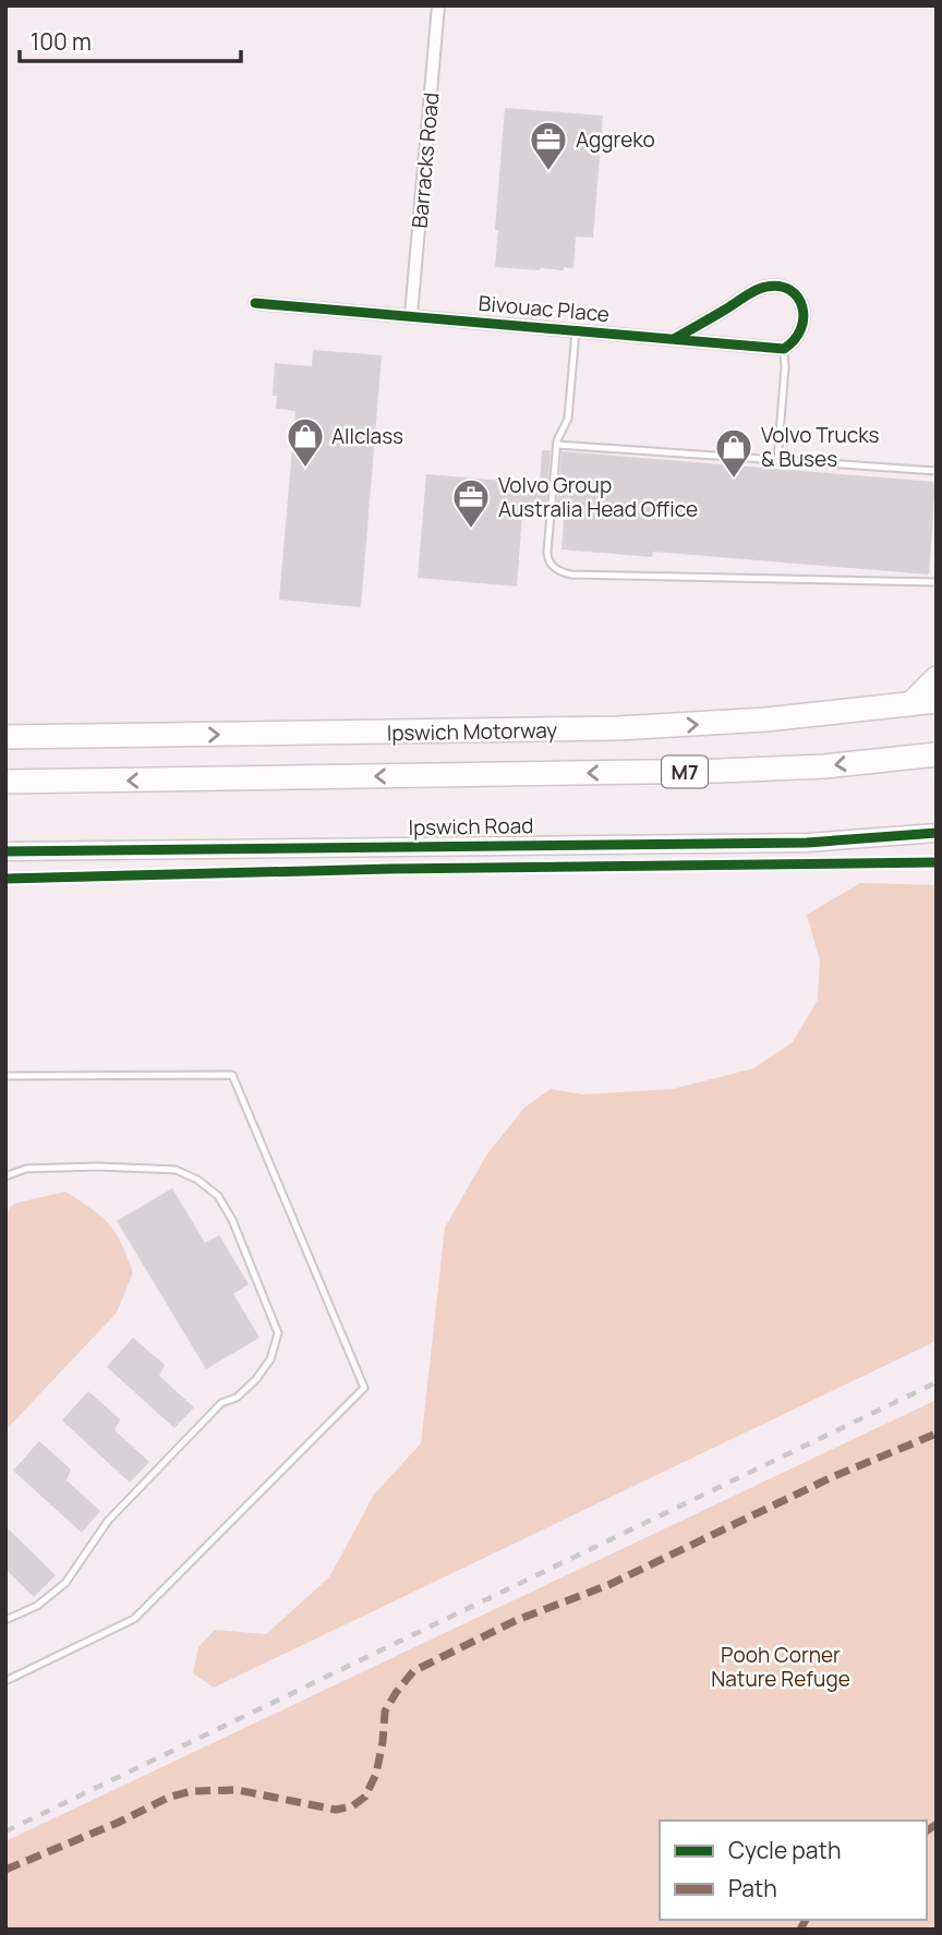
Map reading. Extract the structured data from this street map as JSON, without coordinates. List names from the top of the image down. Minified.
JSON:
{"streets":{"highway":["Ipswich Motorway","M7"],"street":["Barracks Road","Bivouac Place","Ipswich Road"]},"crossings":[["Barracks Road","Bivouac Place"]],"parks":["Pooh Corner Nature Refuge"],"places":{"office":["Aggreko","Volvo Group Australia Head Office"],"shop":["Allclass","Volvo Trucks & Buses"]},"legend":["Cycle path","Path"],"scale_bar":"100 m"}
